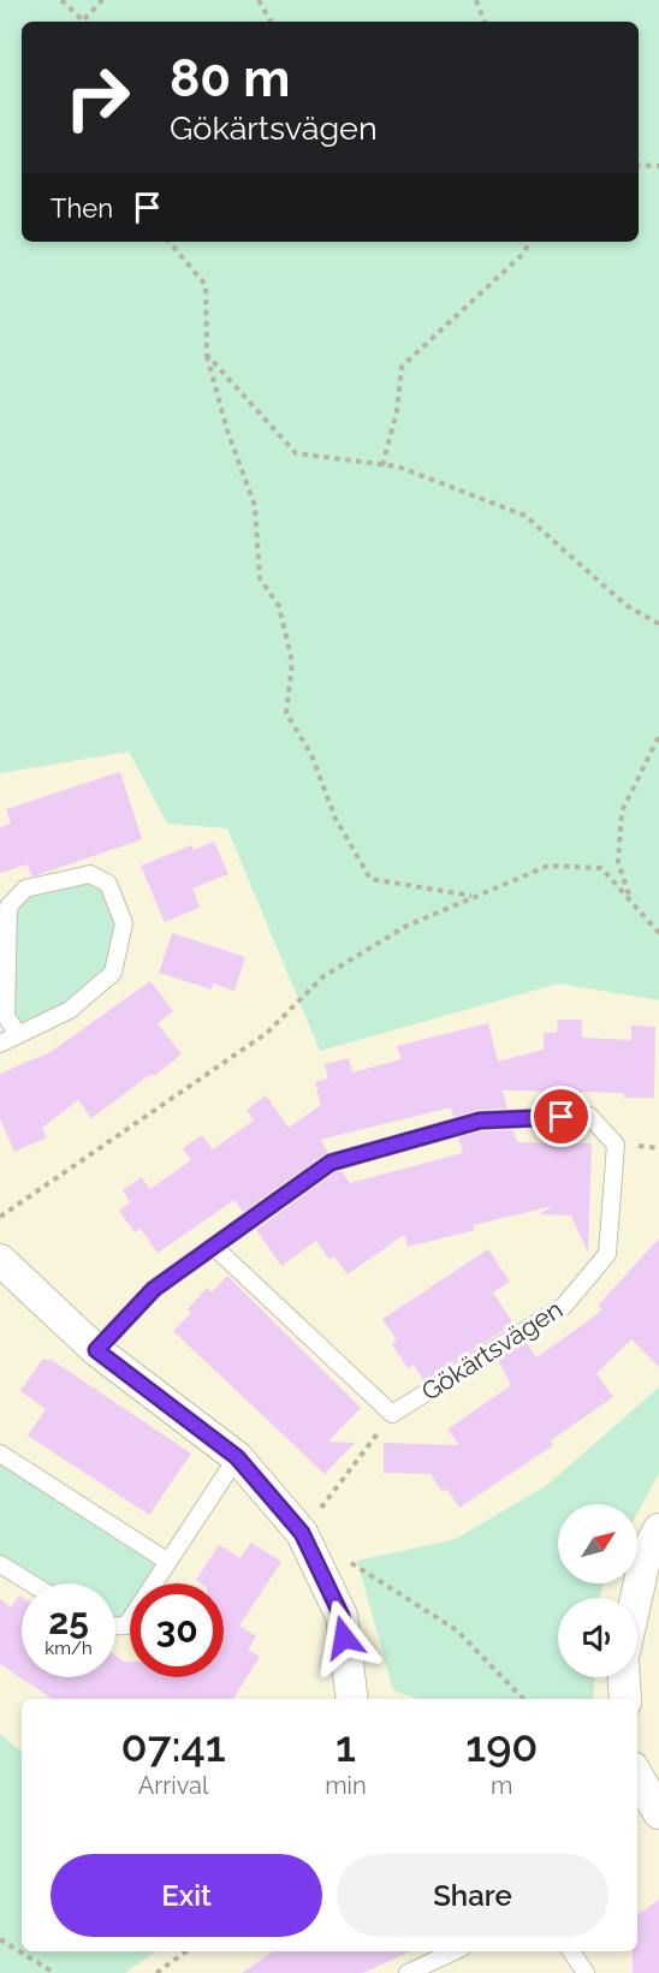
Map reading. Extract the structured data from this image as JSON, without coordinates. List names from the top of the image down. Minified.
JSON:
{"streets":{"lane":["Gökärtsvägen"]},"north":"top right","page":{"turn":["80 m","Gökärtsvägen"],"then":"Then","speed":"25 km/h","limit":"30","eta":["07:41","Arrival","1","min","190","m"],"buttons":["Exit","Share"]}}
